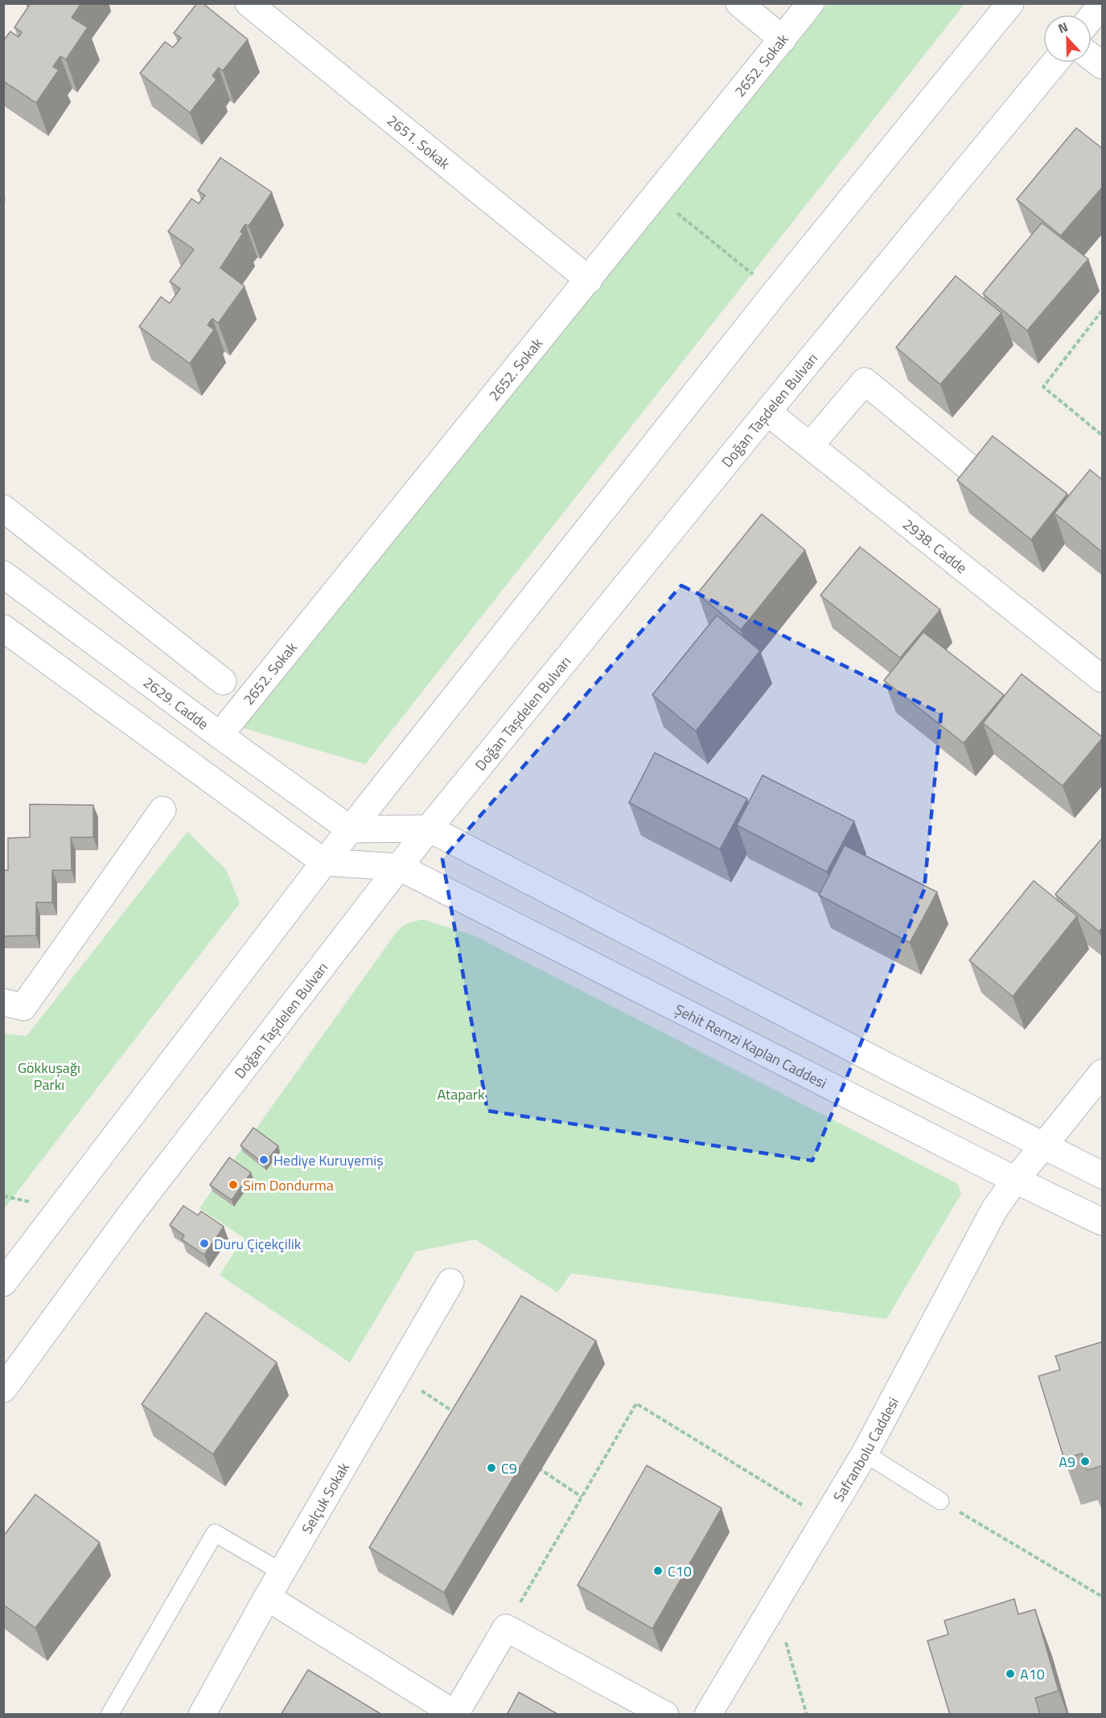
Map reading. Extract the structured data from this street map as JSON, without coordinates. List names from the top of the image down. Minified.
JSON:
{"streets":{"main road":["2652. Sokak","2651. Sokak","Doğan Taşdelen Bulvarı","2938. Cadde","2629. Cadde","Şehit Remzi Kaplan Caddesi","Safranbolu Caddesi","Selçuk Sokak"]},"crossings":[["2652. Sokak","2651. Sokak"],["2652. Sokak","2629. Cadde"],["Doğan Taşdelen Bulvarı","2938. Cadde"],["Doğan Taşdelen Bulvarı","Şehit Remzi Kaplan Caddesi"],["Şehit Remzi Kaplan Caddesi","Safranbolu Caddesi"]],"parks":["Gökkuşağı Parkı","Atapark"],"places":["Hediye Kuruyemiş","Sim Dondurma","Duru Çiçekçilik","A9","C9","C10","A10"],"north":"top"}
